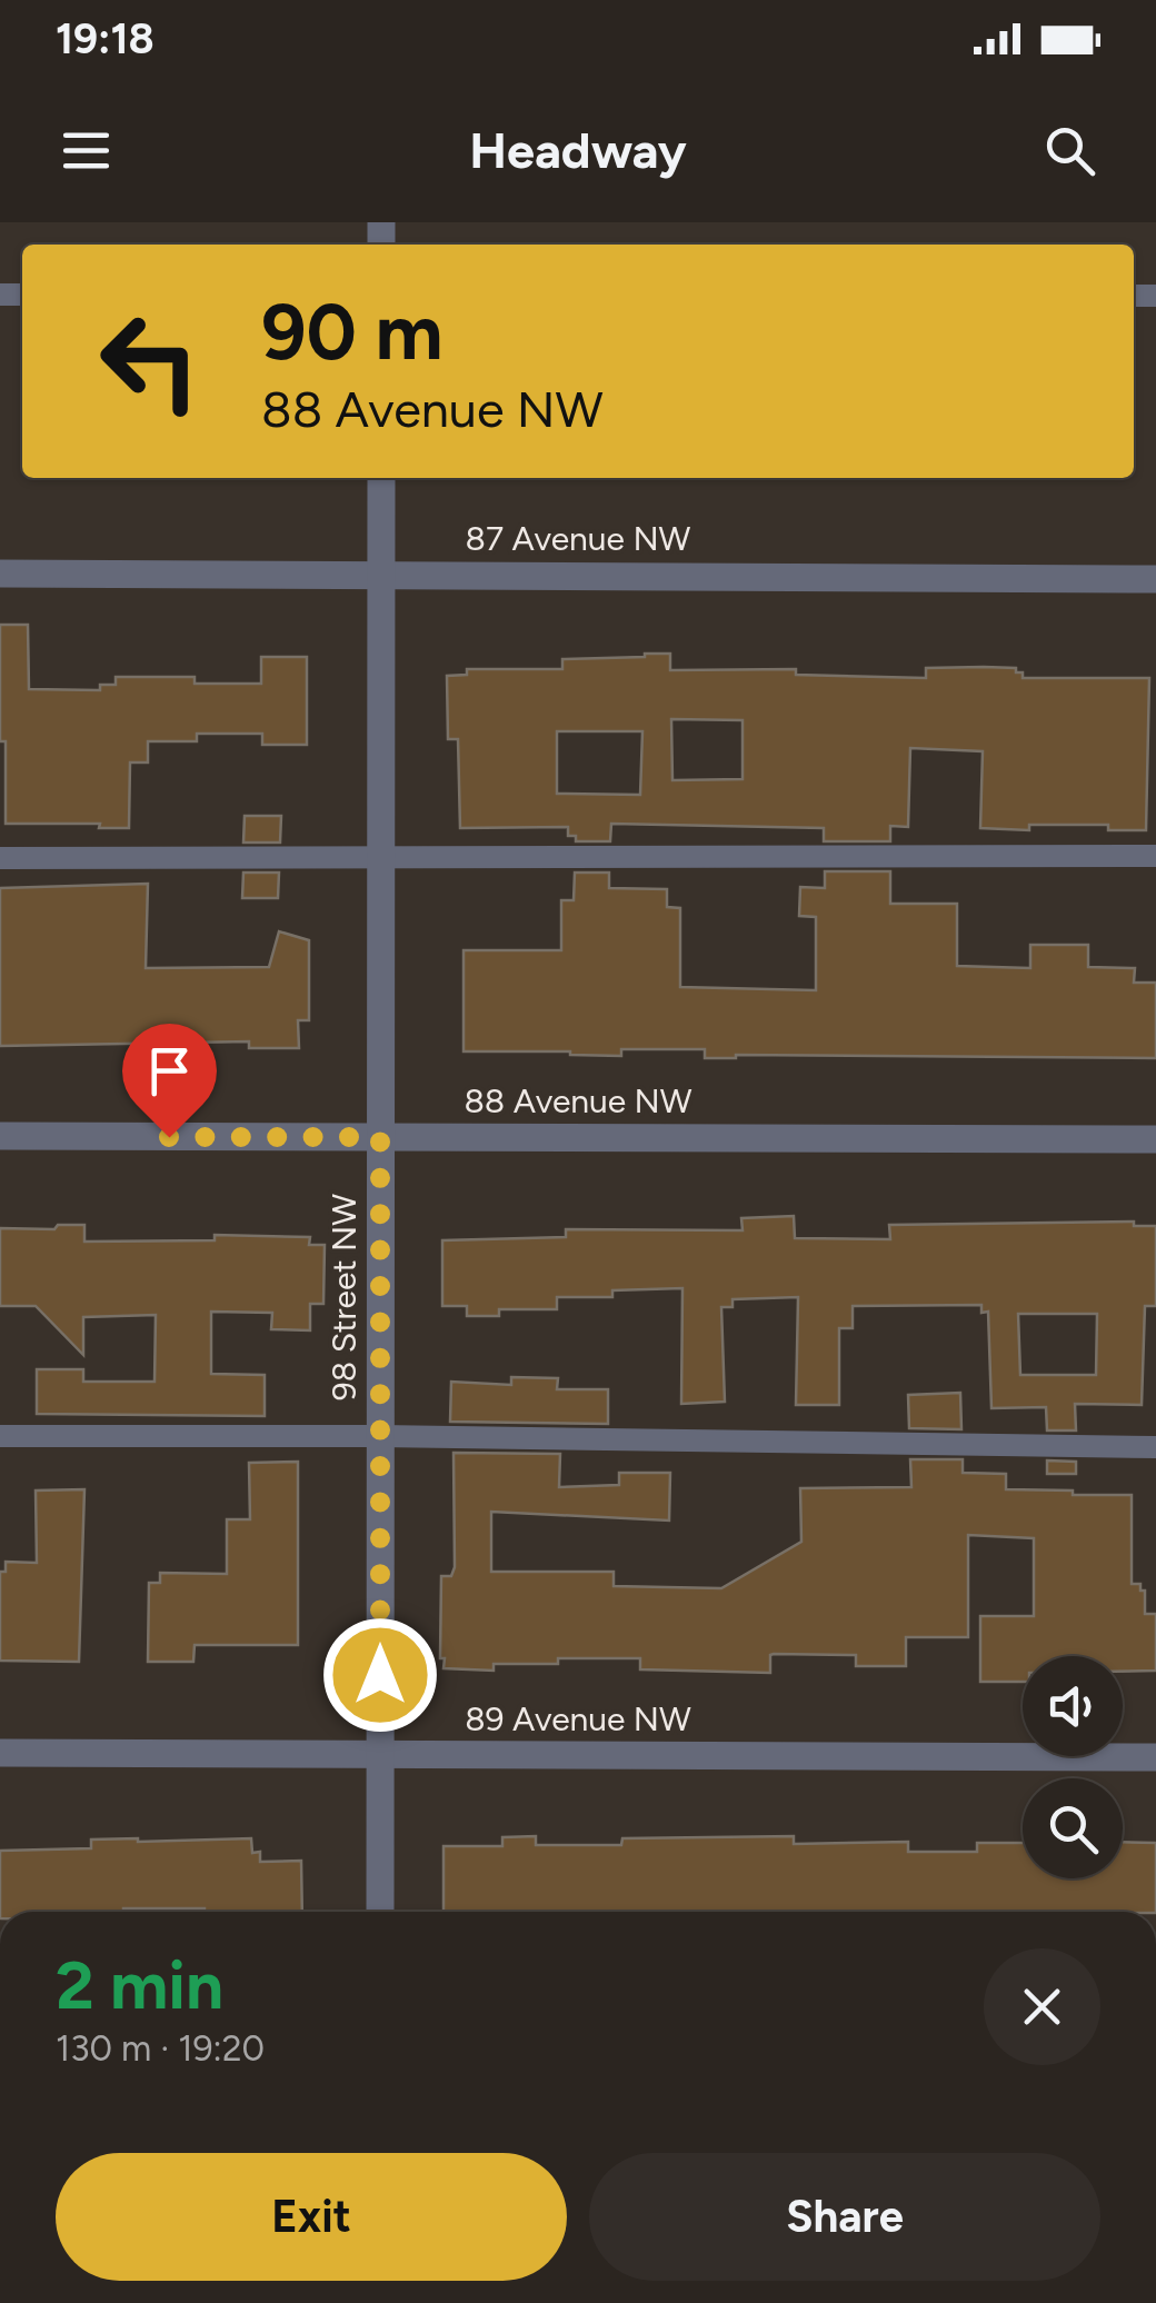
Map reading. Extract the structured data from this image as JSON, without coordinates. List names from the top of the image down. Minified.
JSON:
{"streets":{"street":["87 Avenue NW","88 Avenue NW","98 Street NW","89 Avenue NW"]},"crossings":[["87 Avenue NW","98 Street NW"],["88 Avenue NW","98 Street NW"],["98 Street NW","89 Avenue NW"]],"page":{"status":"19:18","header":"Headway","turn":["90 m","88 Avenue NW"],"heading":["2 min","130 m · 19:20"],"buttons":["Exit","Share"]}}
